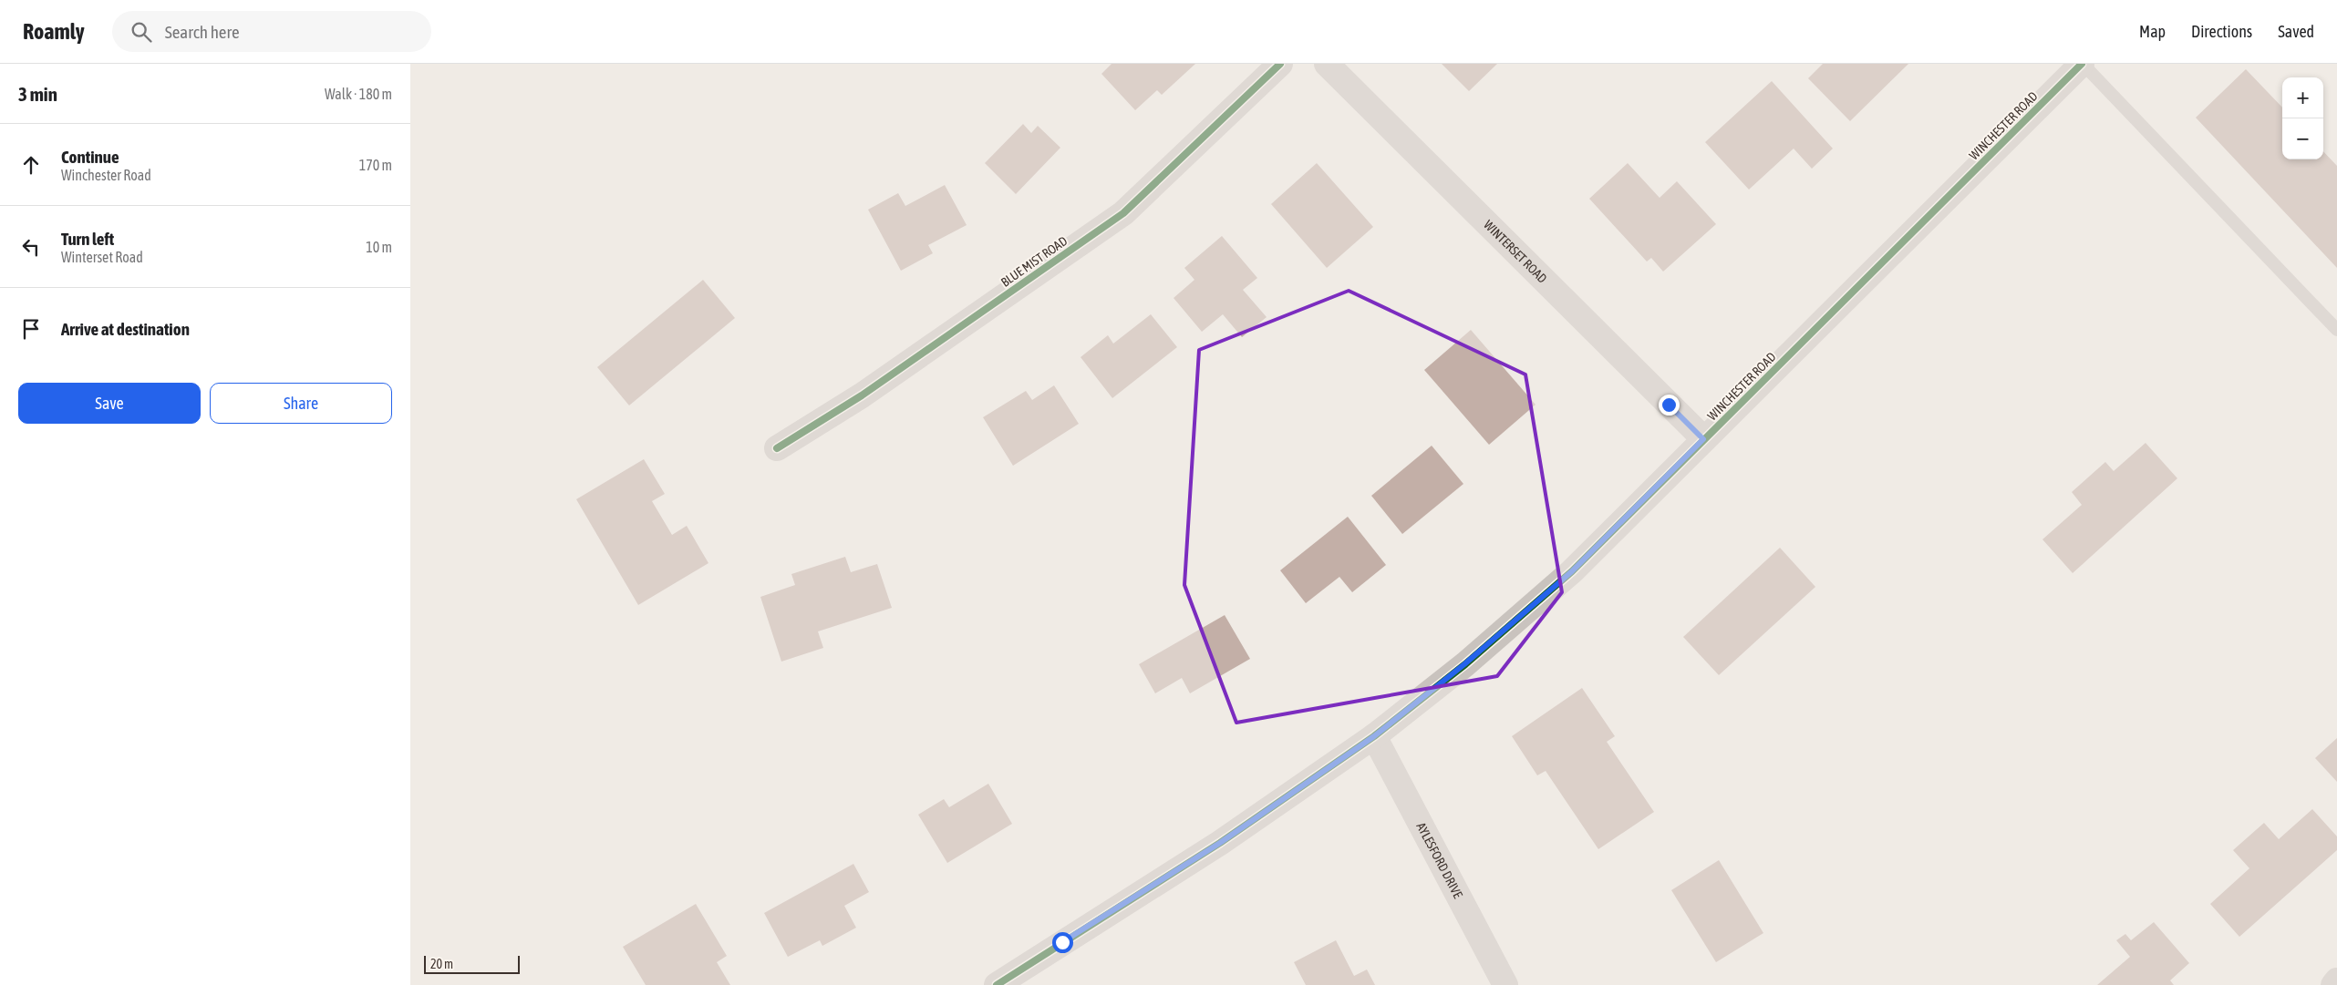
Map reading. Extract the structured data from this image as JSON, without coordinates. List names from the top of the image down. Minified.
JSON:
{"streets":{"street":["WINCHESTER ROAD","WINTERSET ROAD","BLUE MIST ROAD","AYLESFORD DRIVE"]},"crossings":[["WINCHESTER ROAD","WINTERSET ROAD"],["WINCHESTER ROAD","AYLESFORD DRIVE"]],"scale_bar":"20 m","page":{"header":"Roamly","search":"Search here","nav":["Map","Directions","Saved"],"heading":["3 min","Walk · 180 m"],"map_buttons":["+","−"],"list":[["Continue","Winchester Road","170 m"],["Turn left","Winterset Road","10 m"],"Arrive at destination"],"buttons":["Save","Share"],"scale":"20 m"}}
